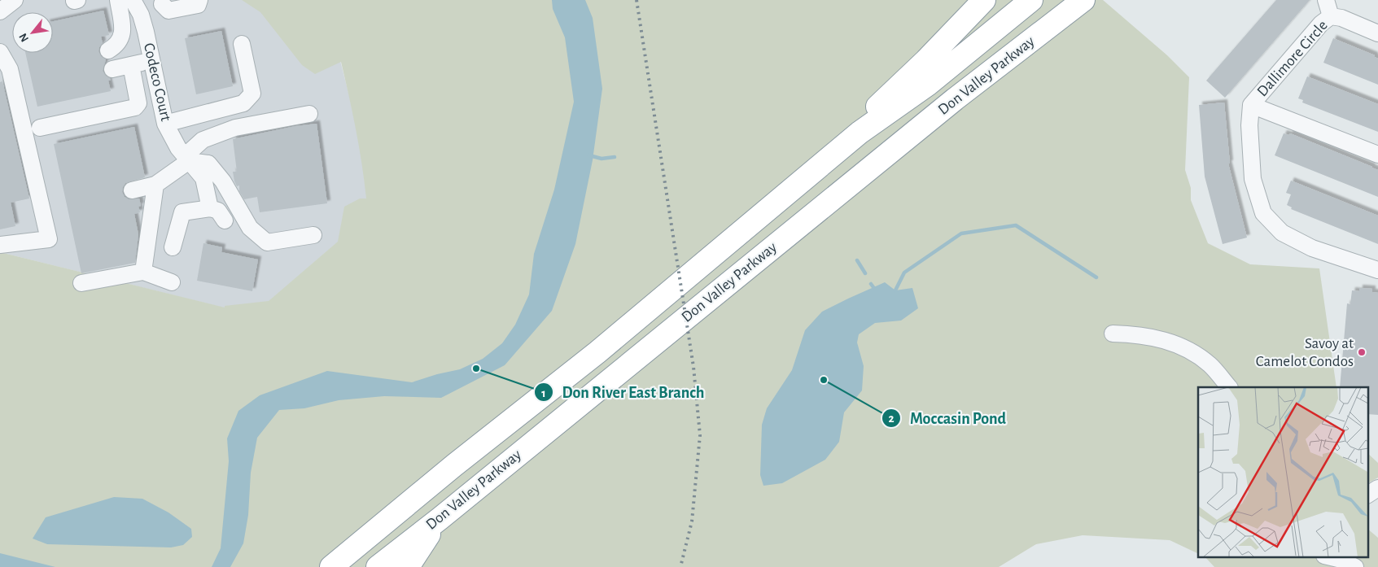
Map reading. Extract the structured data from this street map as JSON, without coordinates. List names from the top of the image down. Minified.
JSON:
{"streets":{"highway":["Don Valley Parkway"],"street":["Dallimore Circle","Codeco Court"]},"places":["Savoy at Camelot Condos","Don River East Branch","Moccasin Pond"],"north":"bottom left"}
